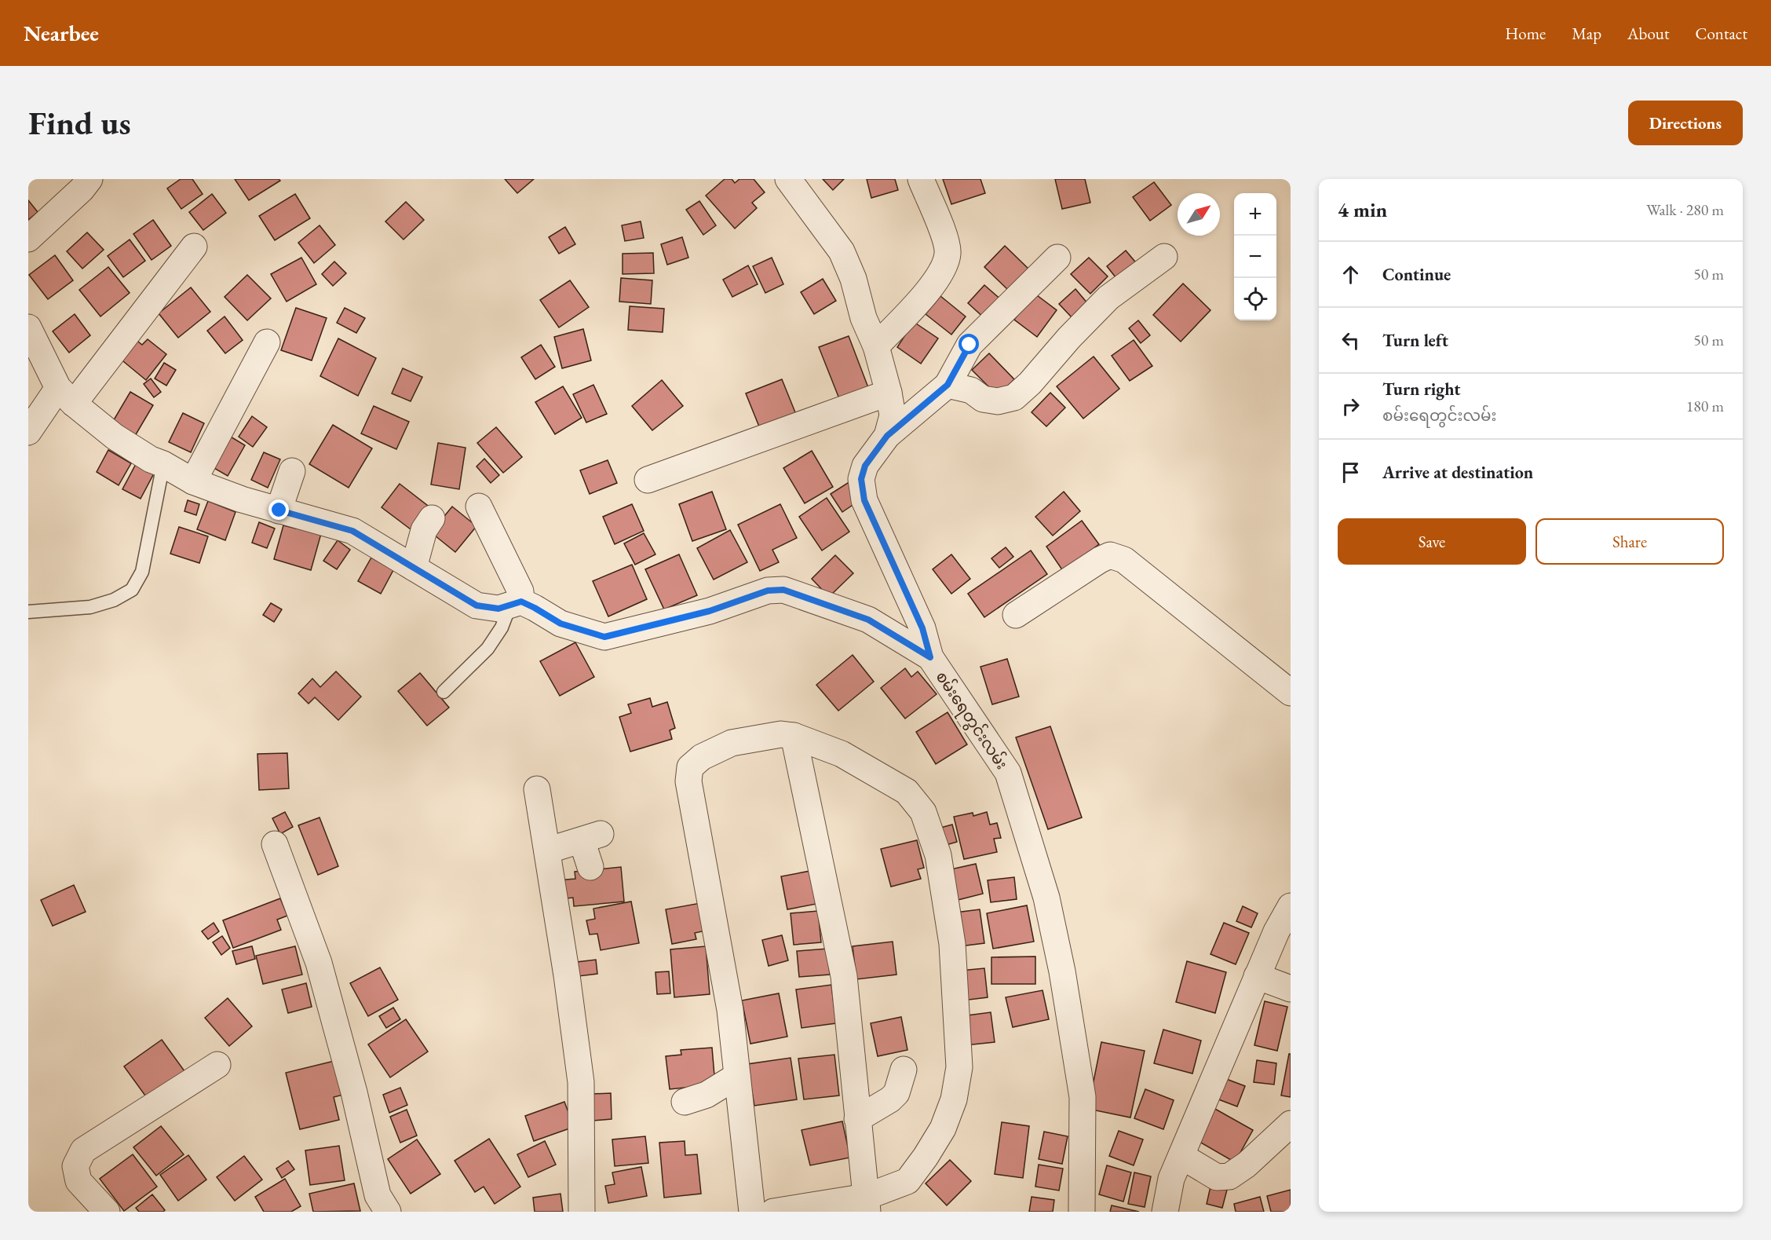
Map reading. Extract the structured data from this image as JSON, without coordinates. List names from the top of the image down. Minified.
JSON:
{"streets":{"street":["စမ်းရေတွင်းလမ်း"]},"north":"top right","page":{"header":"Nearbee","nav":["Home","Map","About","Contact"],"buttons":["Directions",["Save","Share"]],"title":"Find us","heading":["4 min","Walk · 280 m"],"map_buttons":["+","−"],"list":[["Continue","50 m"],["Turn left","50 m"],["Turn right","စမ်းရေတွင်းလမ်း","180 m"],"Arrive at destination"]}}
